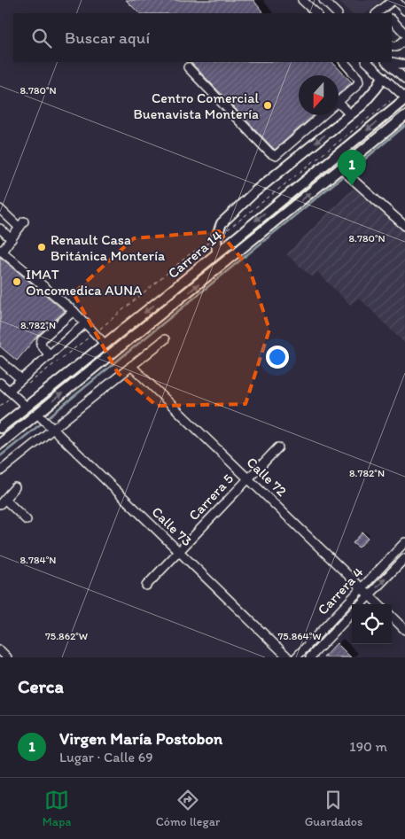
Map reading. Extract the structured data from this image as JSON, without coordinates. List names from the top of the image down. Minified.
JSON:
{"streets":{"main road":["Carrera 14"],"street":["Calle 72","Carrera 5","Calle 73","Carrera 4"]},"crossings":[["Carrera 14","Calle 73"],["Calle 72","Carrera 5"],["Calle 72","Carrera 4"],["Carrera 5","Calle 73"]],"places":["Centro Comercial Buenavista Montería","Renault Casa Británica Montería","IMAT Oncomedica AUNA"],"north":"bottom","page":{"search":"Buscar aquí","pins":"1","heading":"Cerca","list":[{"mark":"1","name":"Virgen María Postobon","note":"Lugar · Calle 69","value":"190 m"}],"nav":["Mapa","Cómo llegar","Guardados"]},"coordinates":["8.780°N","8.782°N","8.784°N","75.862°W","75.864°W"]}
